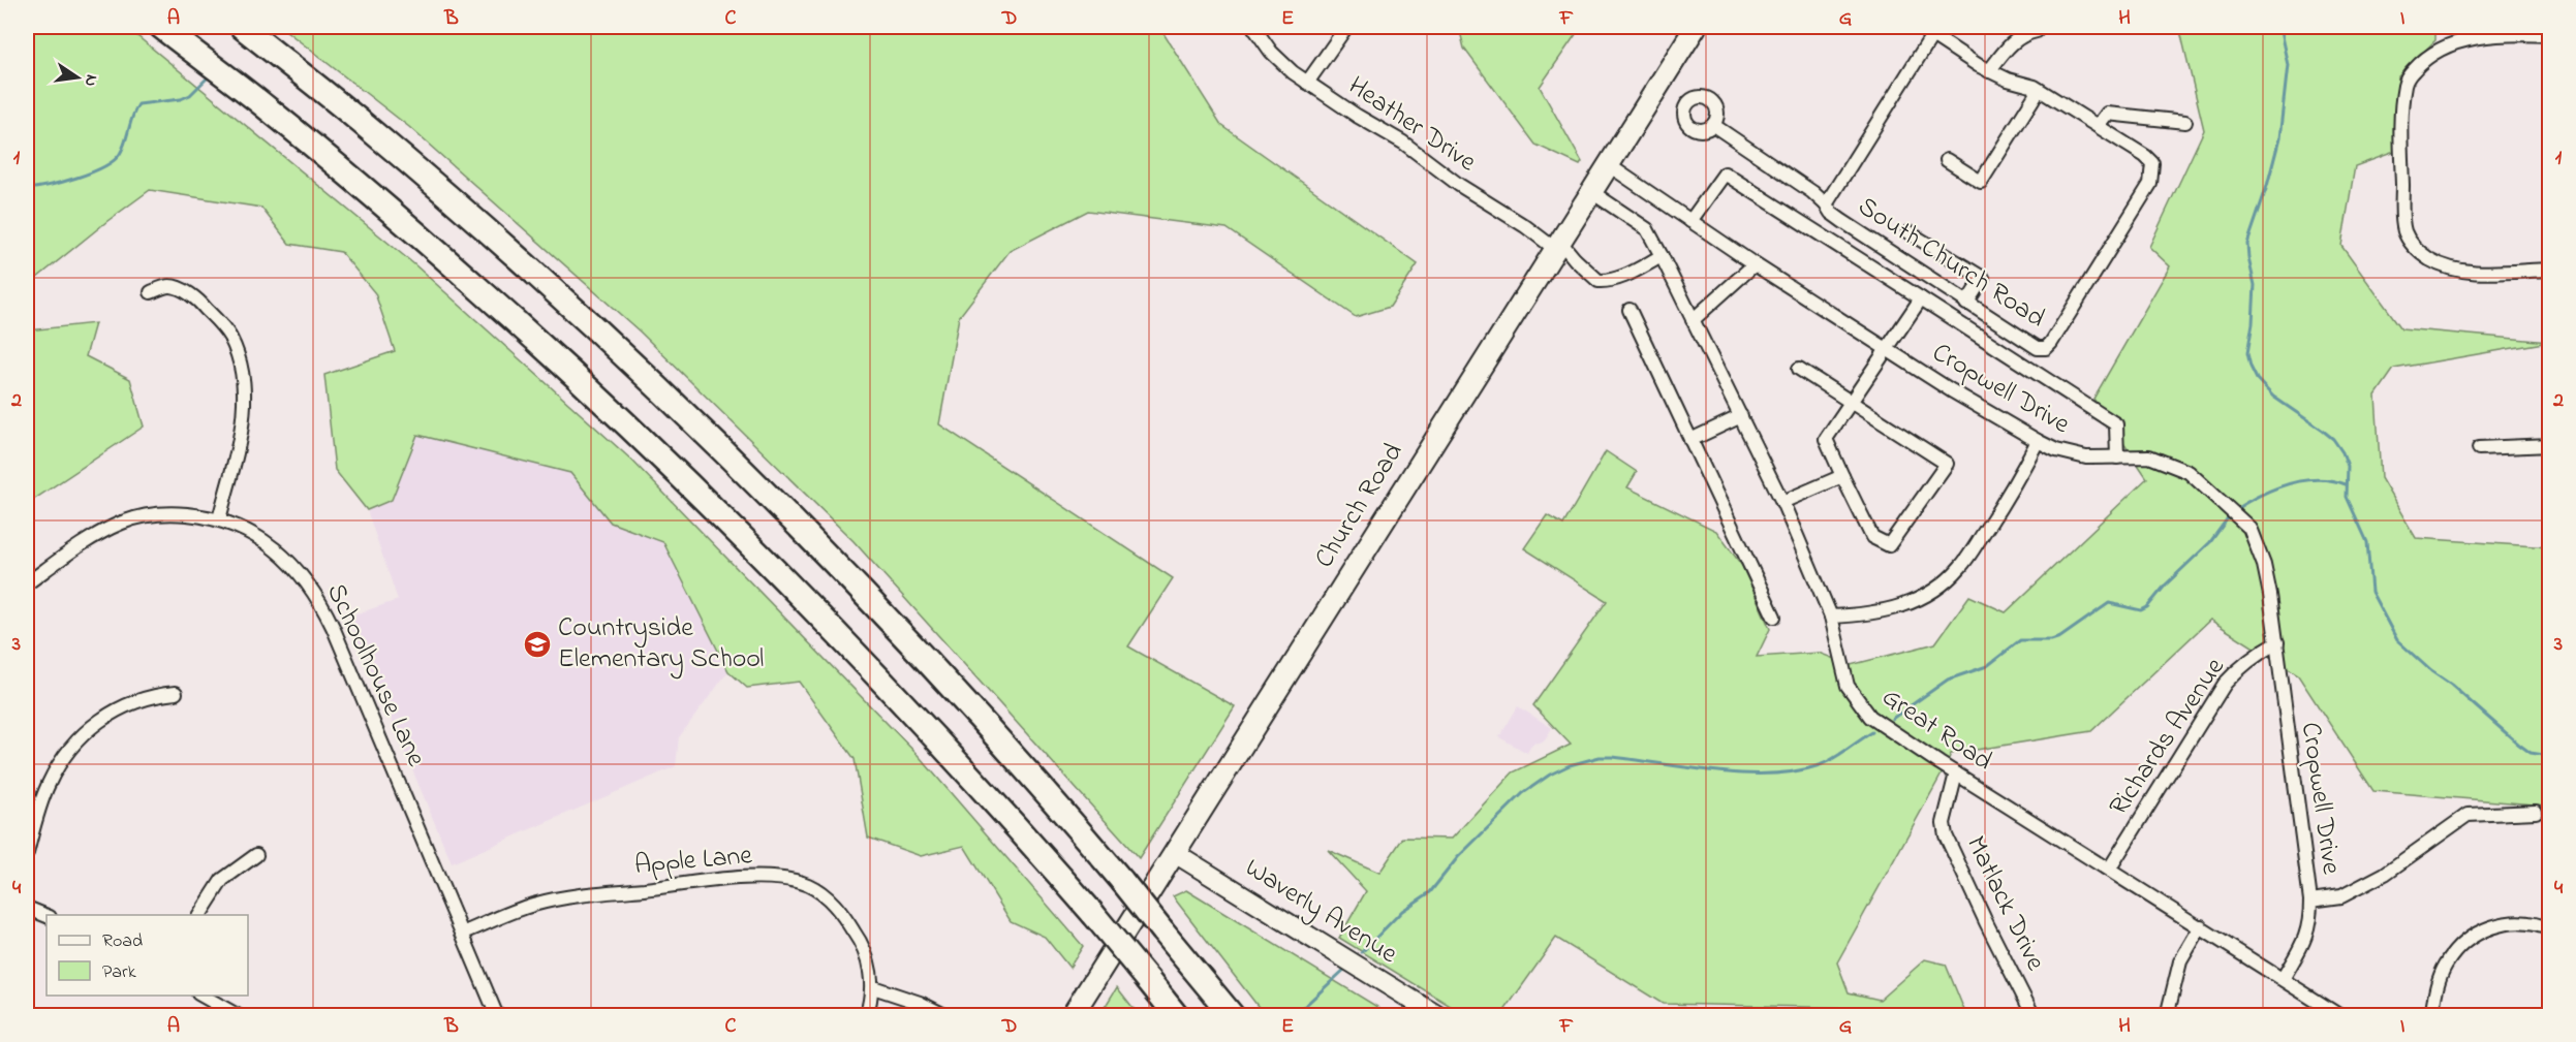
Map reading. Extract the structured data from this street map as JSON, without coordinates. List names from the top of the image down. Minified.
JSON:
{"streets":{"main road":["Church Road"],"street":["Heather Drive","South Church Road","Cropwell Drive","Schoolhouse Lane","Great Road","Richards Avenue","Apple Lane","Matlack Drive","Waverly Avenue"]},"crossings":[["Heather Drive","Church Road"],["Cropwell Drive","Church Road"],["Cropwell Drive","Great Road"],["Cropwell Drive","Richards Avenue"],["Church Road","Great Road"],["Church Road","Waverly Avenue"],["Schoolhouse Lane","Apple Lane"],["Great Road","Richards Avenue"],["Great Road","Matlack Drive"]],"places":{"school or university":["Countryside Elementary School"]},"legend":["Road","Park"],"north":"right","grid":{"columns":["A","B","C","D","E","F","G","H","I"],"rows":["1","2","3","4"]}}
